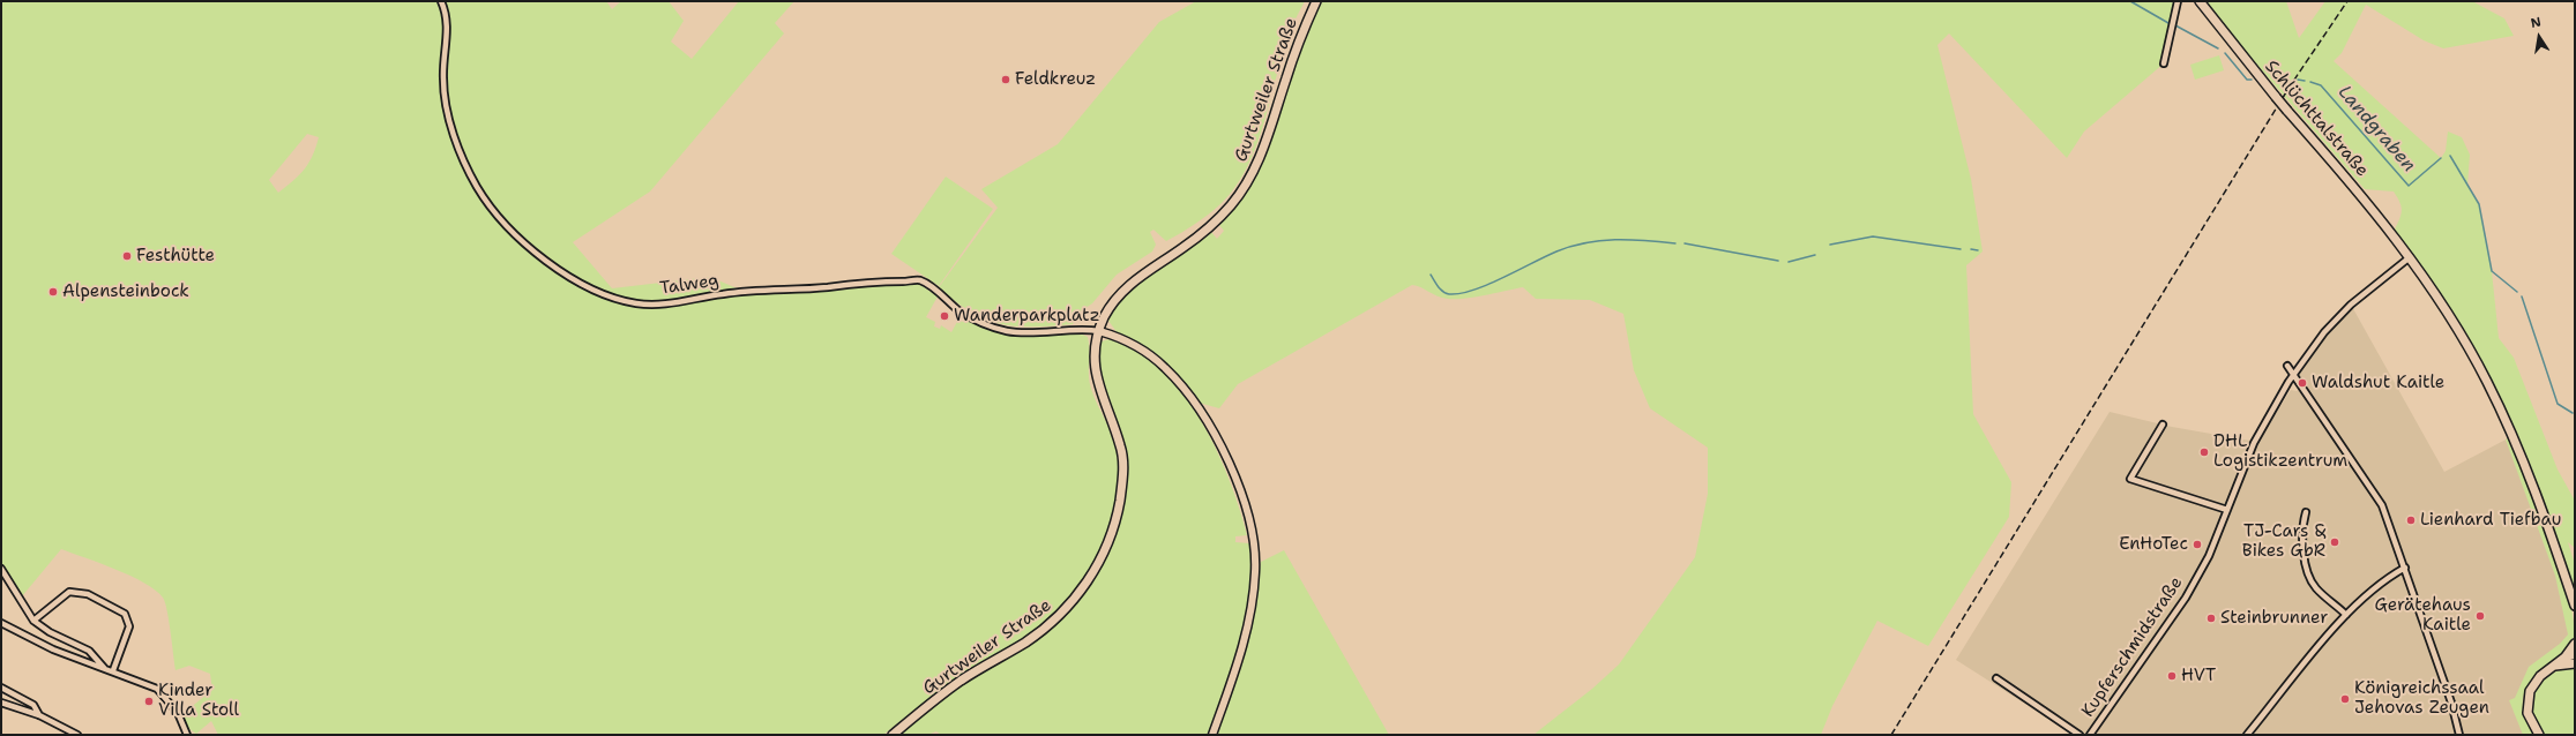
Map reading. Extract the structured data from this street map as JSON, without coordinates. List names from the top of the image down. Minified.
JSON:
{"streets":{"main road":["Gurtweiler Straße","Schlüchttalstraße"],"street":["Talweg","Kupferschmidstraße"]},"crossings":[["Gurtweiler Straße","Talweg"],["Schlüchttalstraße","Kupferschmidstraße"]],"water":["Landgraben"],"places":["Feldkreuz","Festhütte","Alpensteinbock","Wanderparkplatz","Waldshut Kaitle","DHL Logistikzentrum","Lienhard Tiefbau","TJ-Cars & Bikes GbR","EnHoTec","Gerätehaus Kaitle","Steinbrunner","HVT","Königreichssaal Jehovas Zeugen","Kinder Villa Stoll"],"north":"top"}
